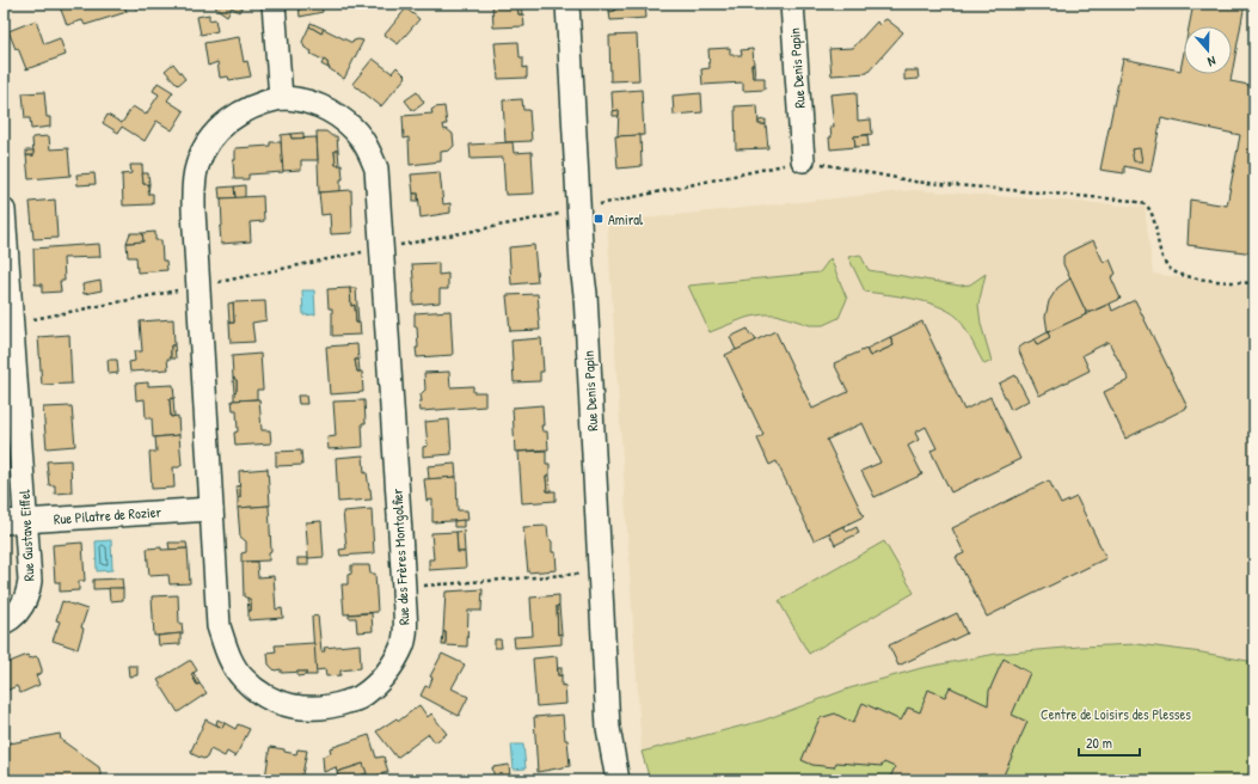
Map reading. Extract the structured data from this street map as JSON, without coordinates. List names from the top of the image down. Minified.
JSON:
{"streets":{"street":["Rue Denis Papin","Rue Pilatre de Rozier","Rue Gustave Eiffel","Rue des Frères Montgolfier"]},"crossings":[["Rue Pilatre de Rozier","Rue Gustave Eiffel"],["Rue Pilatre de Rozier","Rue des Frères Montgolfier"]],"parks":["Centre de Loisirs des Plesses"],"places":{"transit":["Amiral"]},"scale_bar":"20 m","north":"bottom"}
